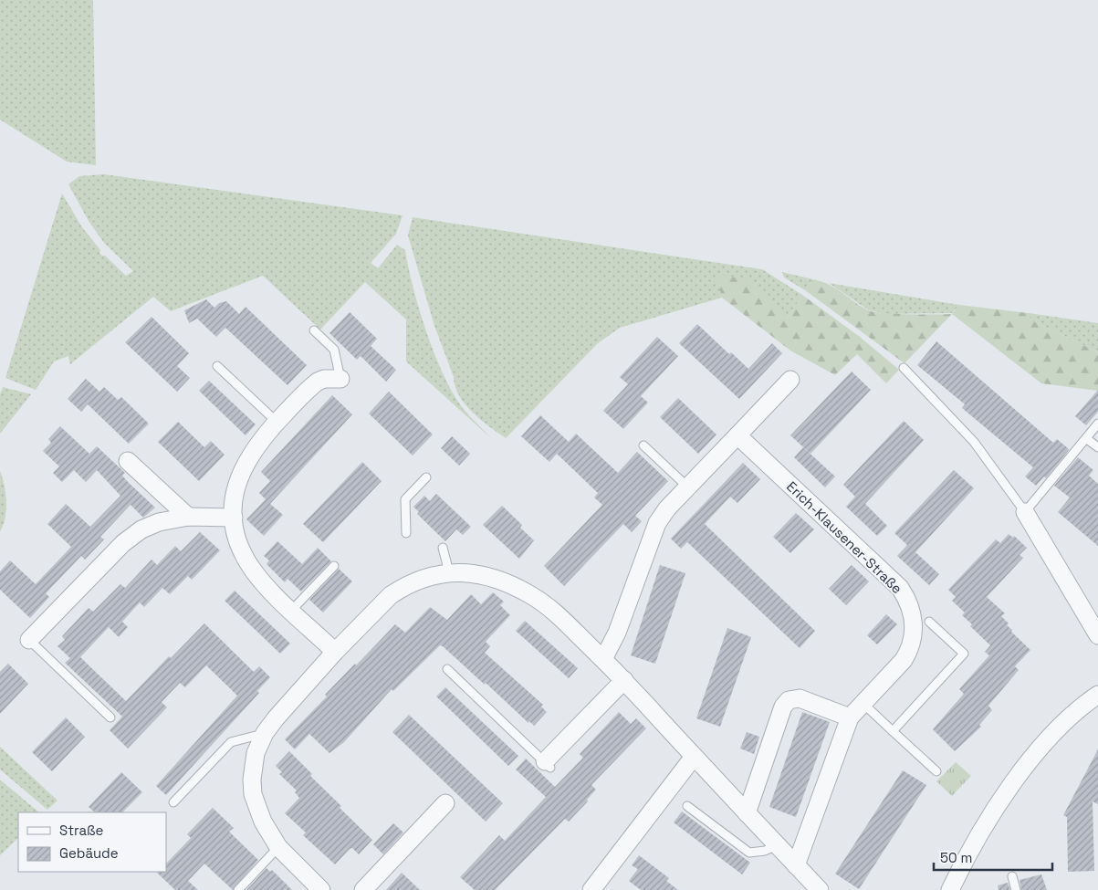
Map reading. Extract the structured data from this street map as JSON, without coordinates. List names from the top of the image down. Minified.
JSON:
{"streets":{"street":["Erich-Klausener-Straße"]},"legend":["Straße","Gebäude"],"scale_bar":"50 m"}
